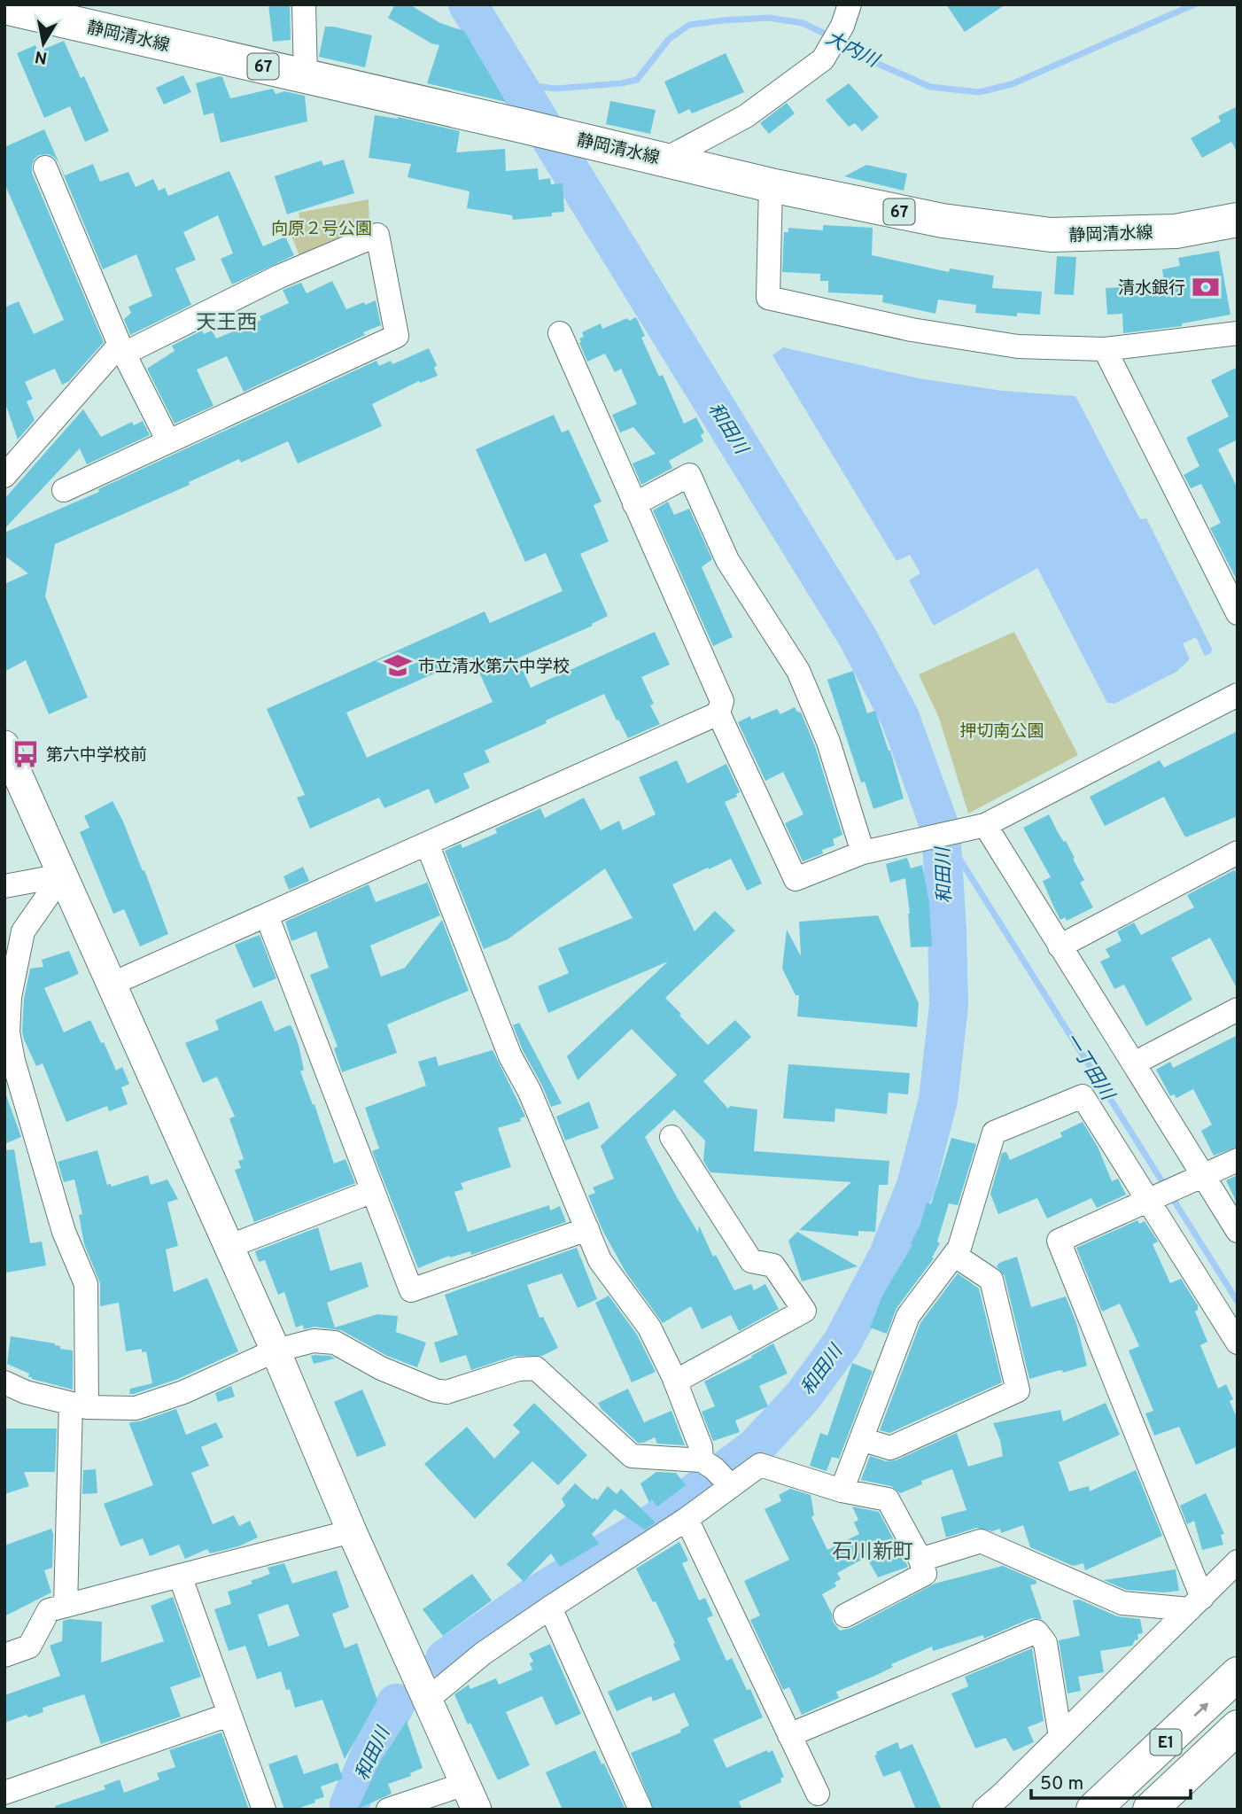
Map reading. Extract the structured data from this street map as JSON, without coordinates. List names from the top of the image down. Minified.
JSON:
{"streets":{"main road":["静岡清水線","67","E1"]},"districts":["天王西","石川新町"],"water":["大内川","和田川","一丁田川"],"parks":["向原２号公園","押切南公園"],"places":{"bank":["清水銀行"],"school or university":["市立清水第六中学校"],"bus stop":["第六中学校前"]},"scale_bar":"50 m","north":"bottom"}
